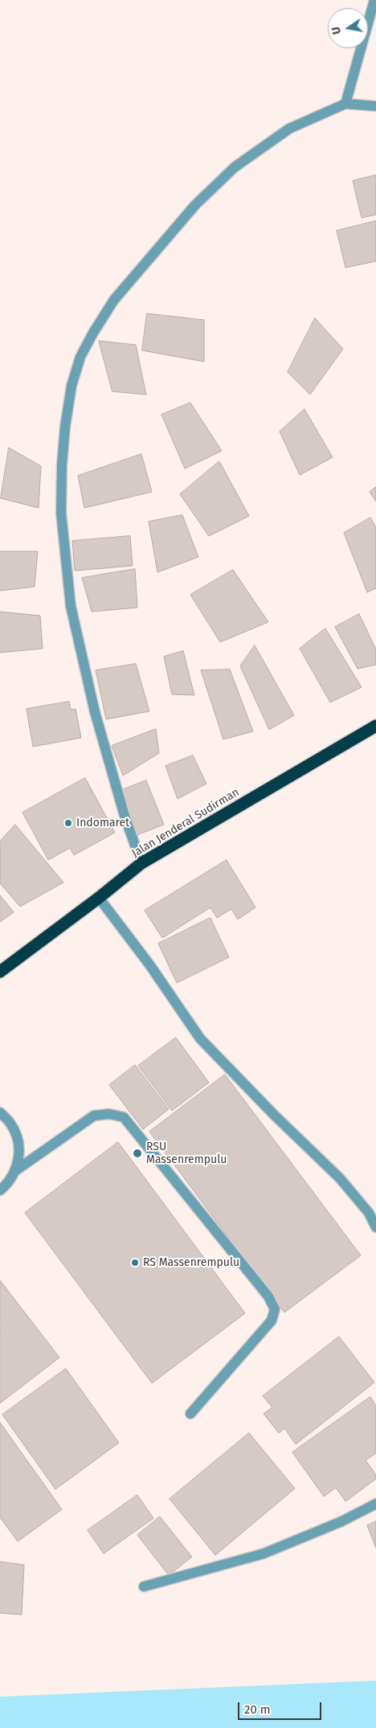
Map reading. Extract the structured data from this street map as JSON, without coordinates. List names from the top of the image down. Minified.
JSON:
{"streets":{"highway":["Jalan Jenderal Sudirman"]},"places":["Indomaret","RSU Massenrempulu","RS Massenrempulu"],"scale_bar":"20 m","north":"left"}
